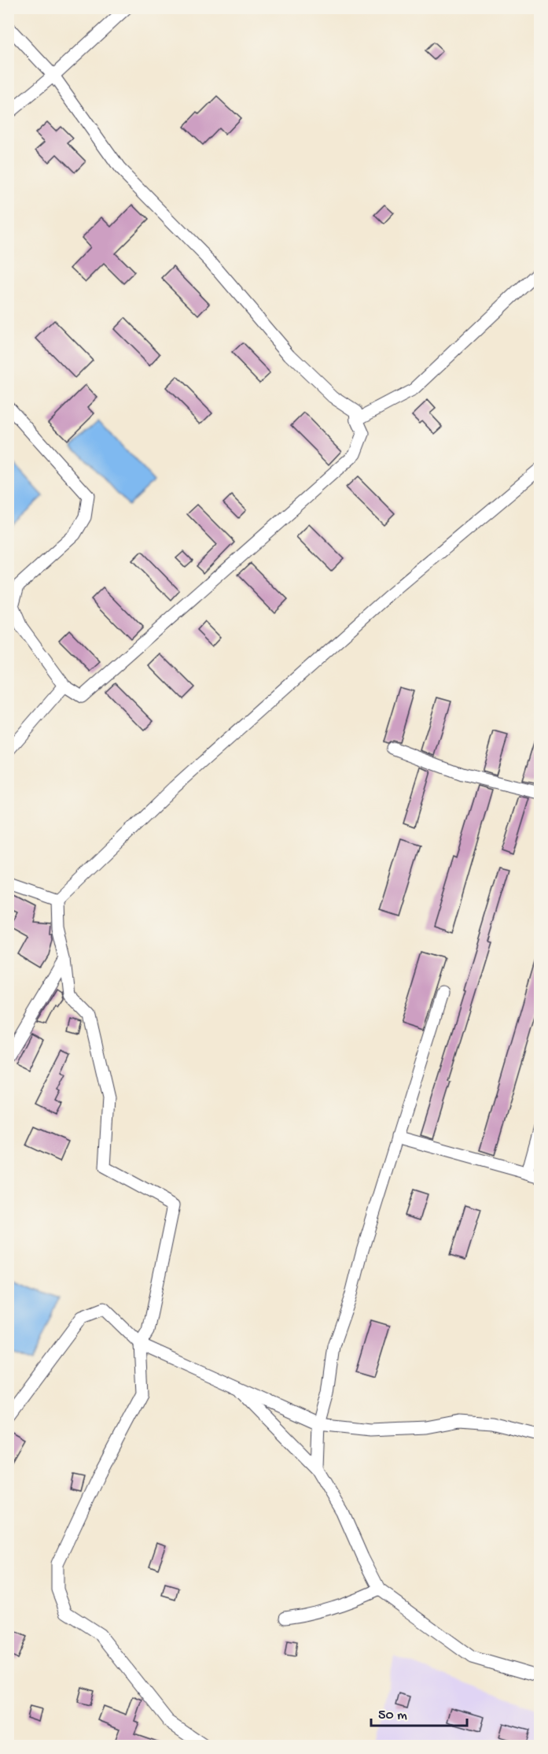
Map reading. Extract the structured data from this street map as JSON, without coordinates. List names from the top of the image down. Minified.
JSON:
{"scale_bar":"50 m"}
